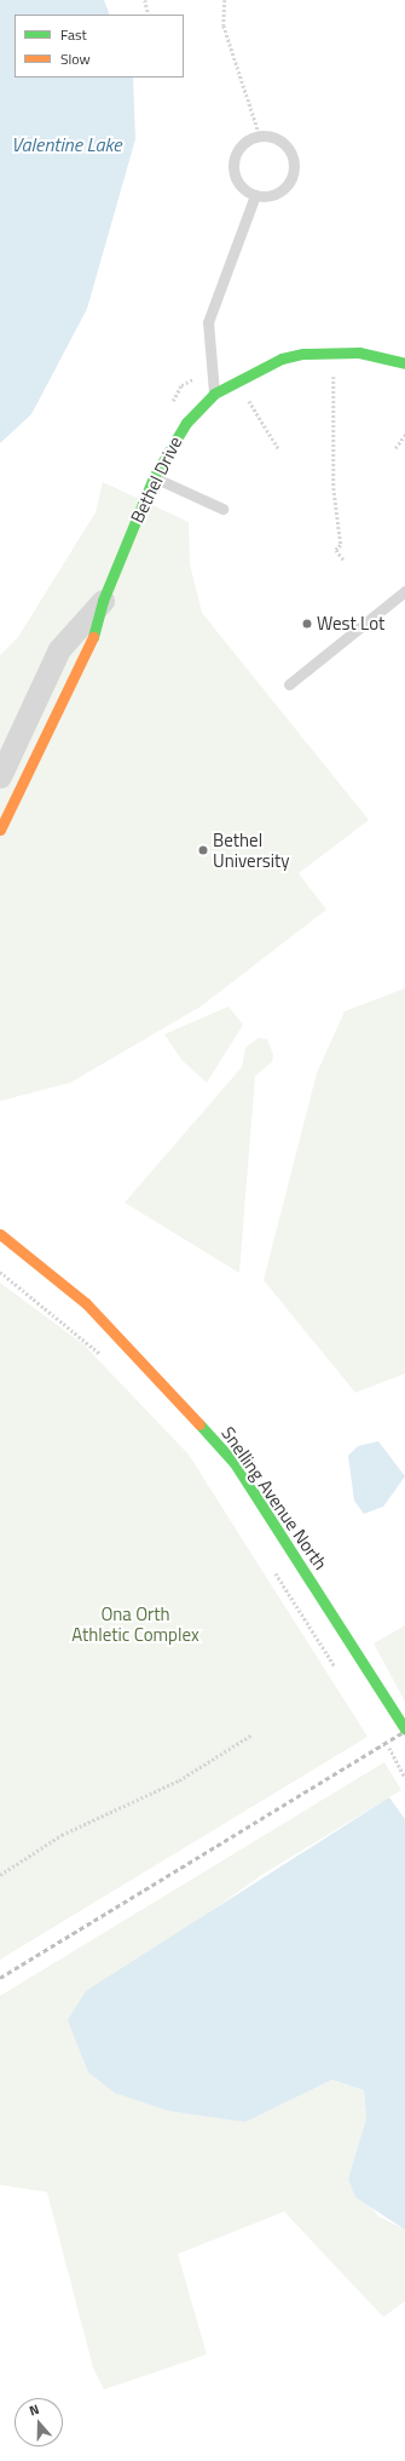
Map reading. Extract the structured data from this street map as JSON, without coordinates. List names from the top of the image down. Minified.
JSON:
{"streets":{"street":["Bethel Drive","Snelling Avenue North"]},"water":["Valentine Lake"],"parks":["Ona Orth Athletic Complex"],"places":["West Lot","Bethel University"],"legend":["Fast","Slow"],"north":"top"}
